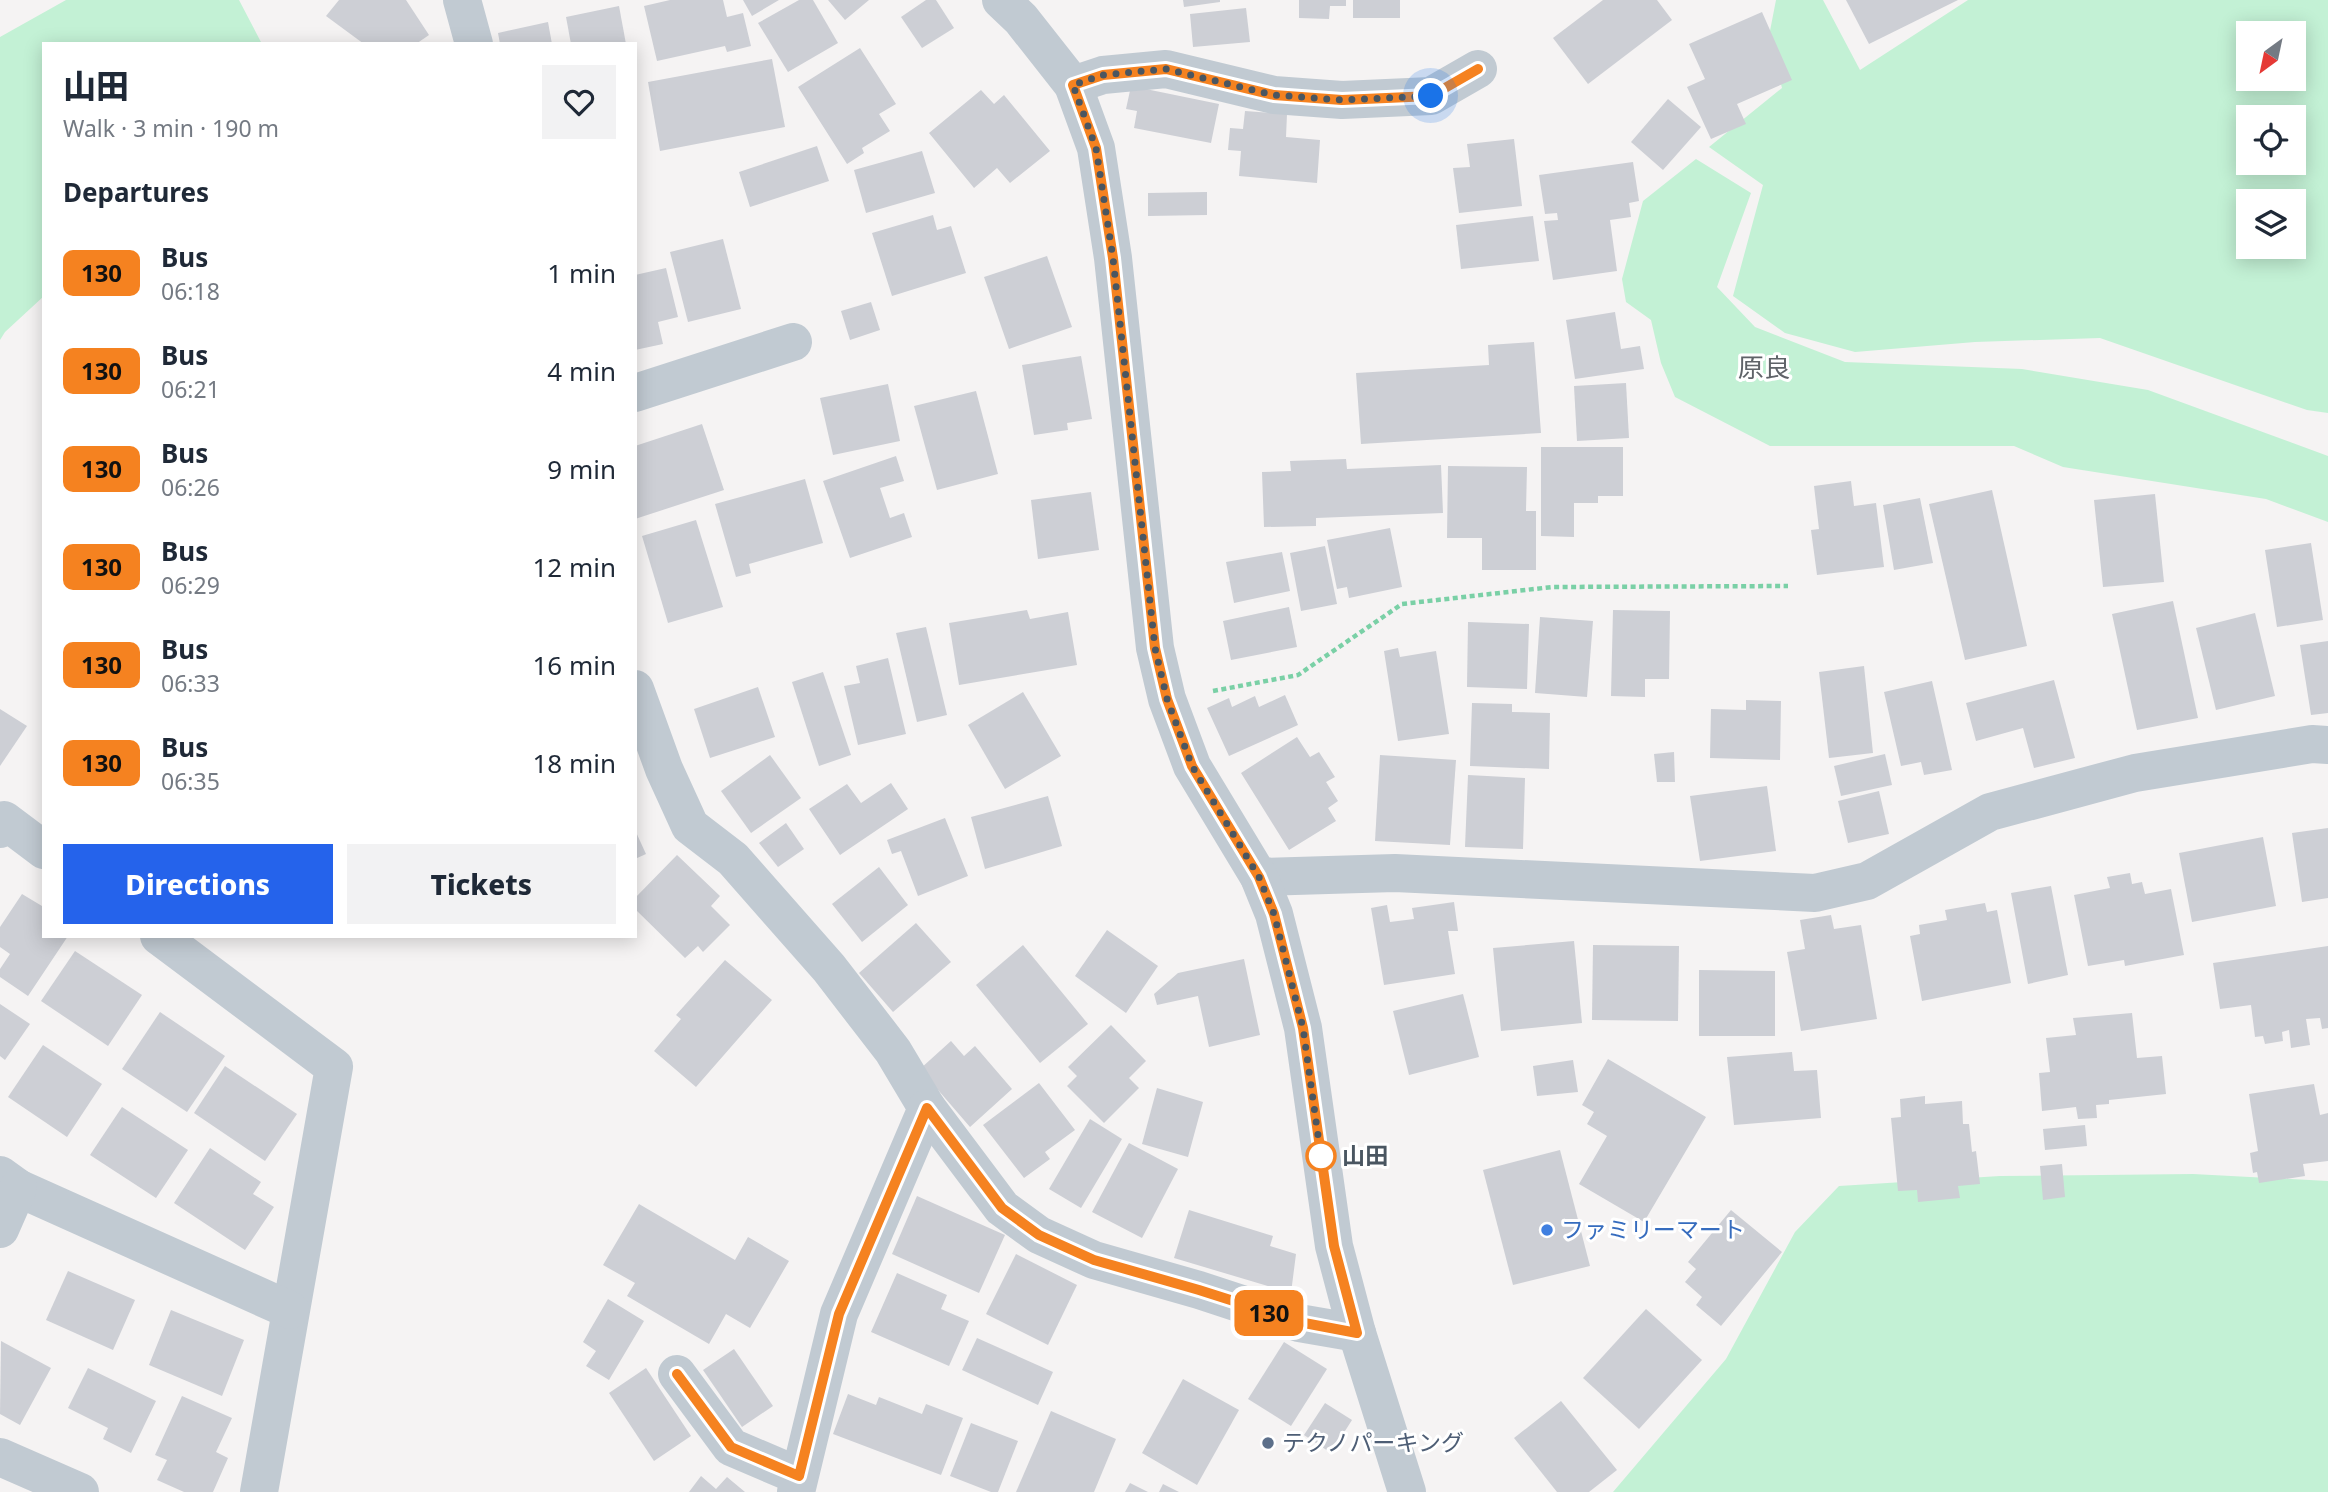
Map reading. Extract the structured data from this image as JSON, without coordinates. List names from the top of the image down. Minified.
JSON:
{"districts":["原良"],"places":["山田","ファミリーマート","テクノパーキング"],"lines":["bus line 130"],"north":"bottom left","page":{"on_map":"130","heading":[["山田","Walk · 3 min · 190 m"],"Departures"],"list":[{"mark":"130","name":"Bus","note":"06:18","value":"1 min"},{"mark":"130","name":"Bus","note":"06:21","value":"4 min"},{"mark":"130","name":"Bus","note":"06:26","value":"9 min"},{"mark":"130","name":"Bus","note":"06:29","value":"12 min"},{"mark":"130","name":"Bus","note":"06:33","value":"16 min"},{"mark":"130","name":"Bus","note":"06:35","value":"18 min"}],"buttons":["Directions","Tickets"]}}
